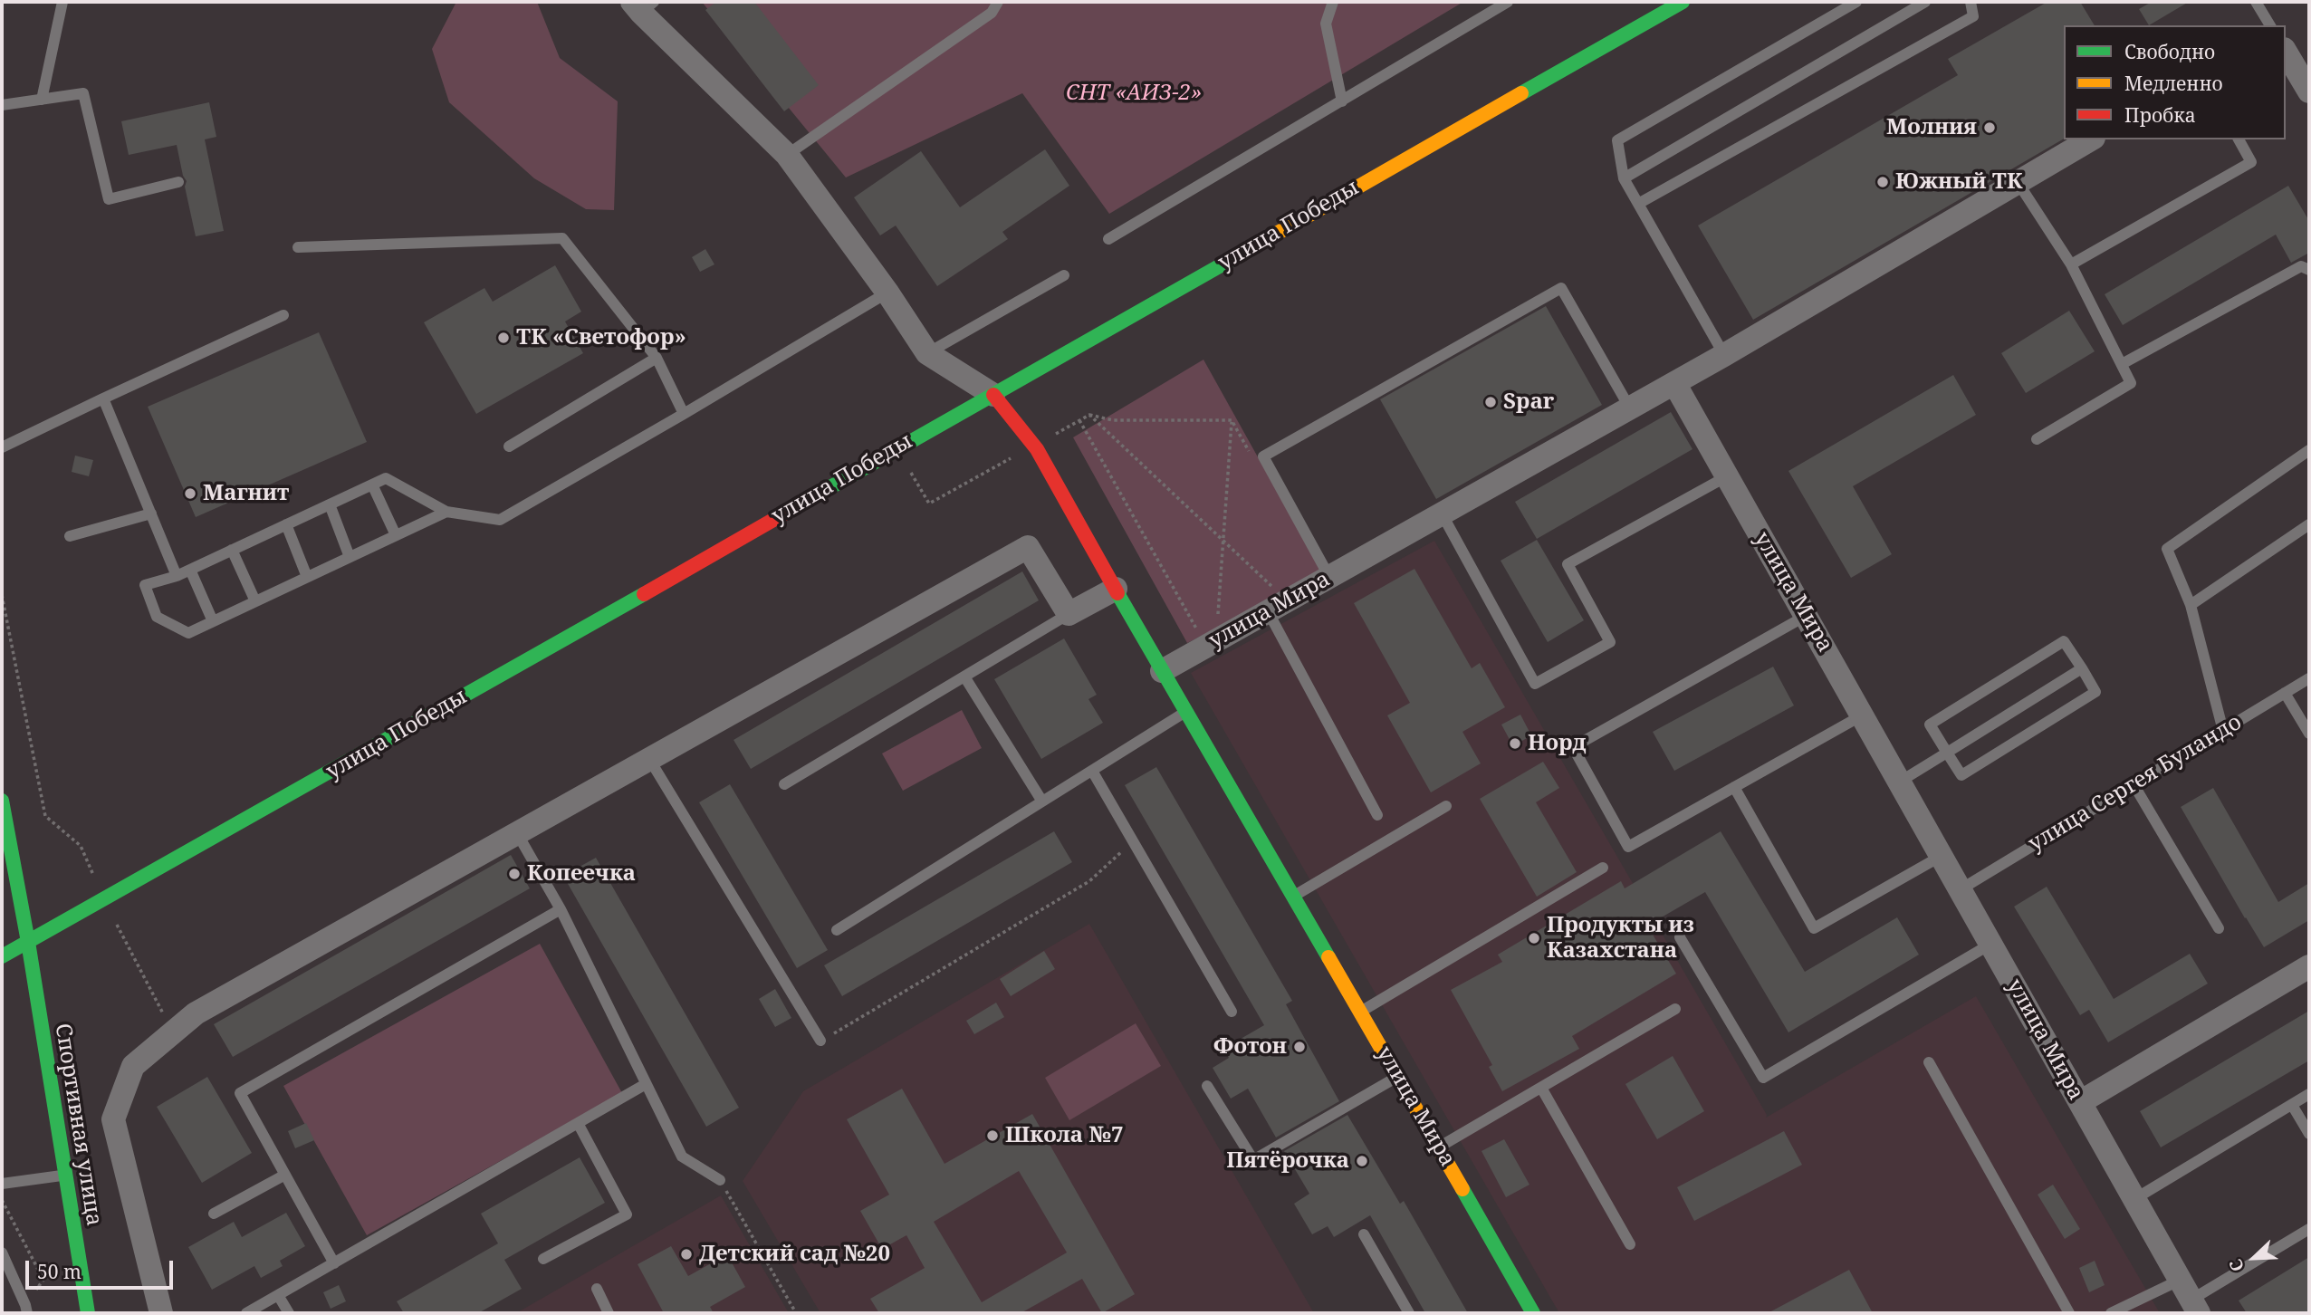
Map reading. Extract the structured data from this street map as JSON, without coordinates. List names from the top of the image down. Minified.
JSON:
{"streets":{"main road":["улица Победы","улица Мира","Спортивная улица"],"lane":["улица Сергея Буландо"]},"crossings":[["улица Победы","улица Мира"],["улица Победы","Спортивная улица"],["улица Мира","улица Сергея Буландо"]],"parks":["СНТ «АИЗ-2»"],"places":["Молния","Южный ТК","ТК «Светофор»","Spar","Магнит","Норд","Копеечка","Продукты из Казахстана","Фотон","Школа №7","Пятёрочка","Детский сад №20"],"legend":["Свободно","Медленно","Пробка"],"scale_bar":"50 m","north":"bottom left"}
